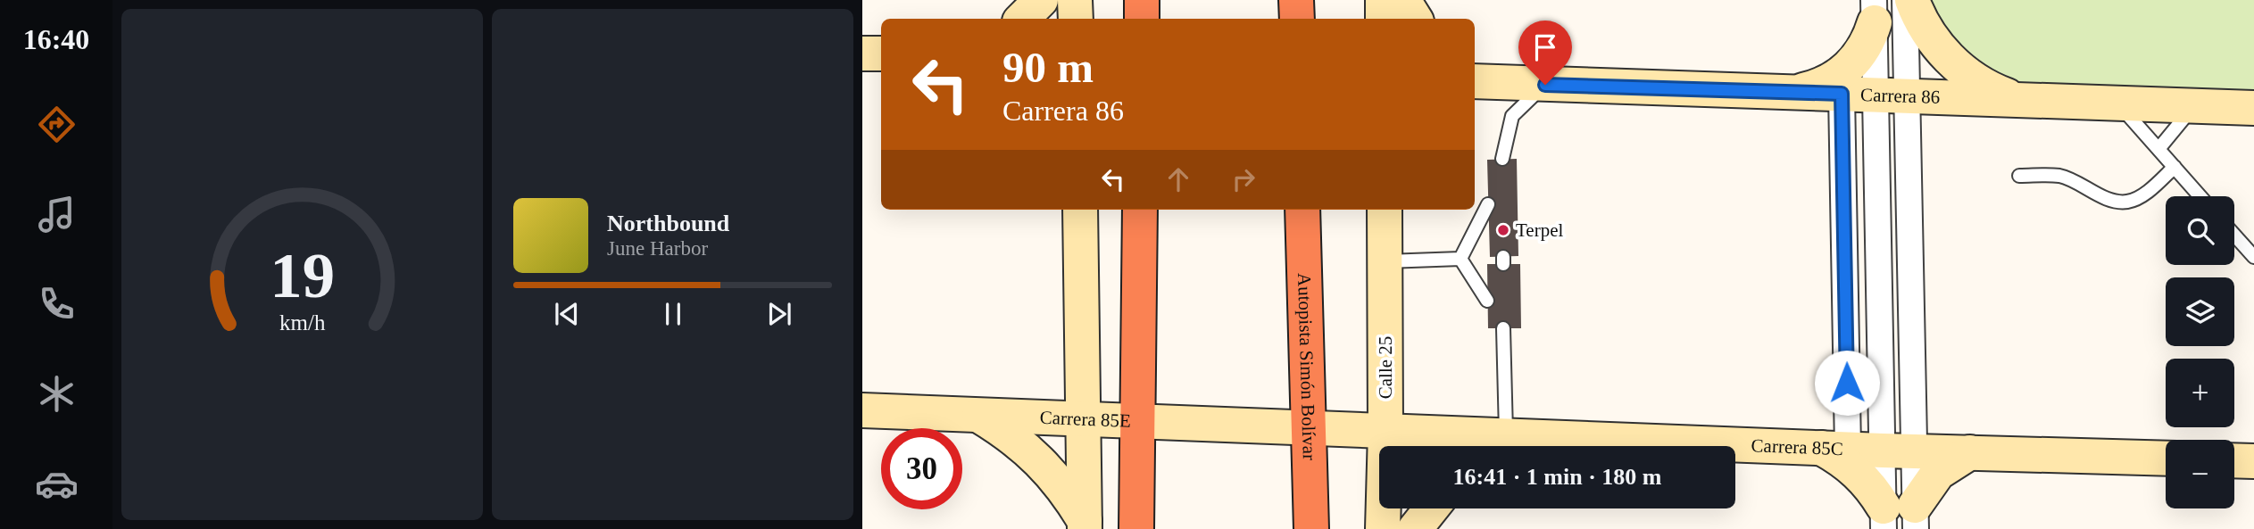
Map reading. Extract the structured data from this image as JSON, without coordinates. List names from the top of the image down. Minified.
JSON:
{"streets":{"highway":["Autopista Simón Bolívar"],"street":["Carrera 86","Calle 25","Carrera 85E","Carrera 85C"]},"crossings":[["Autopista Simón Bolívar","Carrera 85E"],["Autopista Simón Bolívar","Carrera 85C"],["Calle 25","Carrera 85C"],["Carrera 85E","Carrera 85C"]],"places":["Terpel"],"page":{"tabs":"16:40","turn":["90 m","Carrera 86"],"map_buttons":["+","−"],"song":["Northbound","June Harbor"],"limit":"30","trip":"16:41 · 1 min · 180 m","gauge":["19","km/h"]}}
